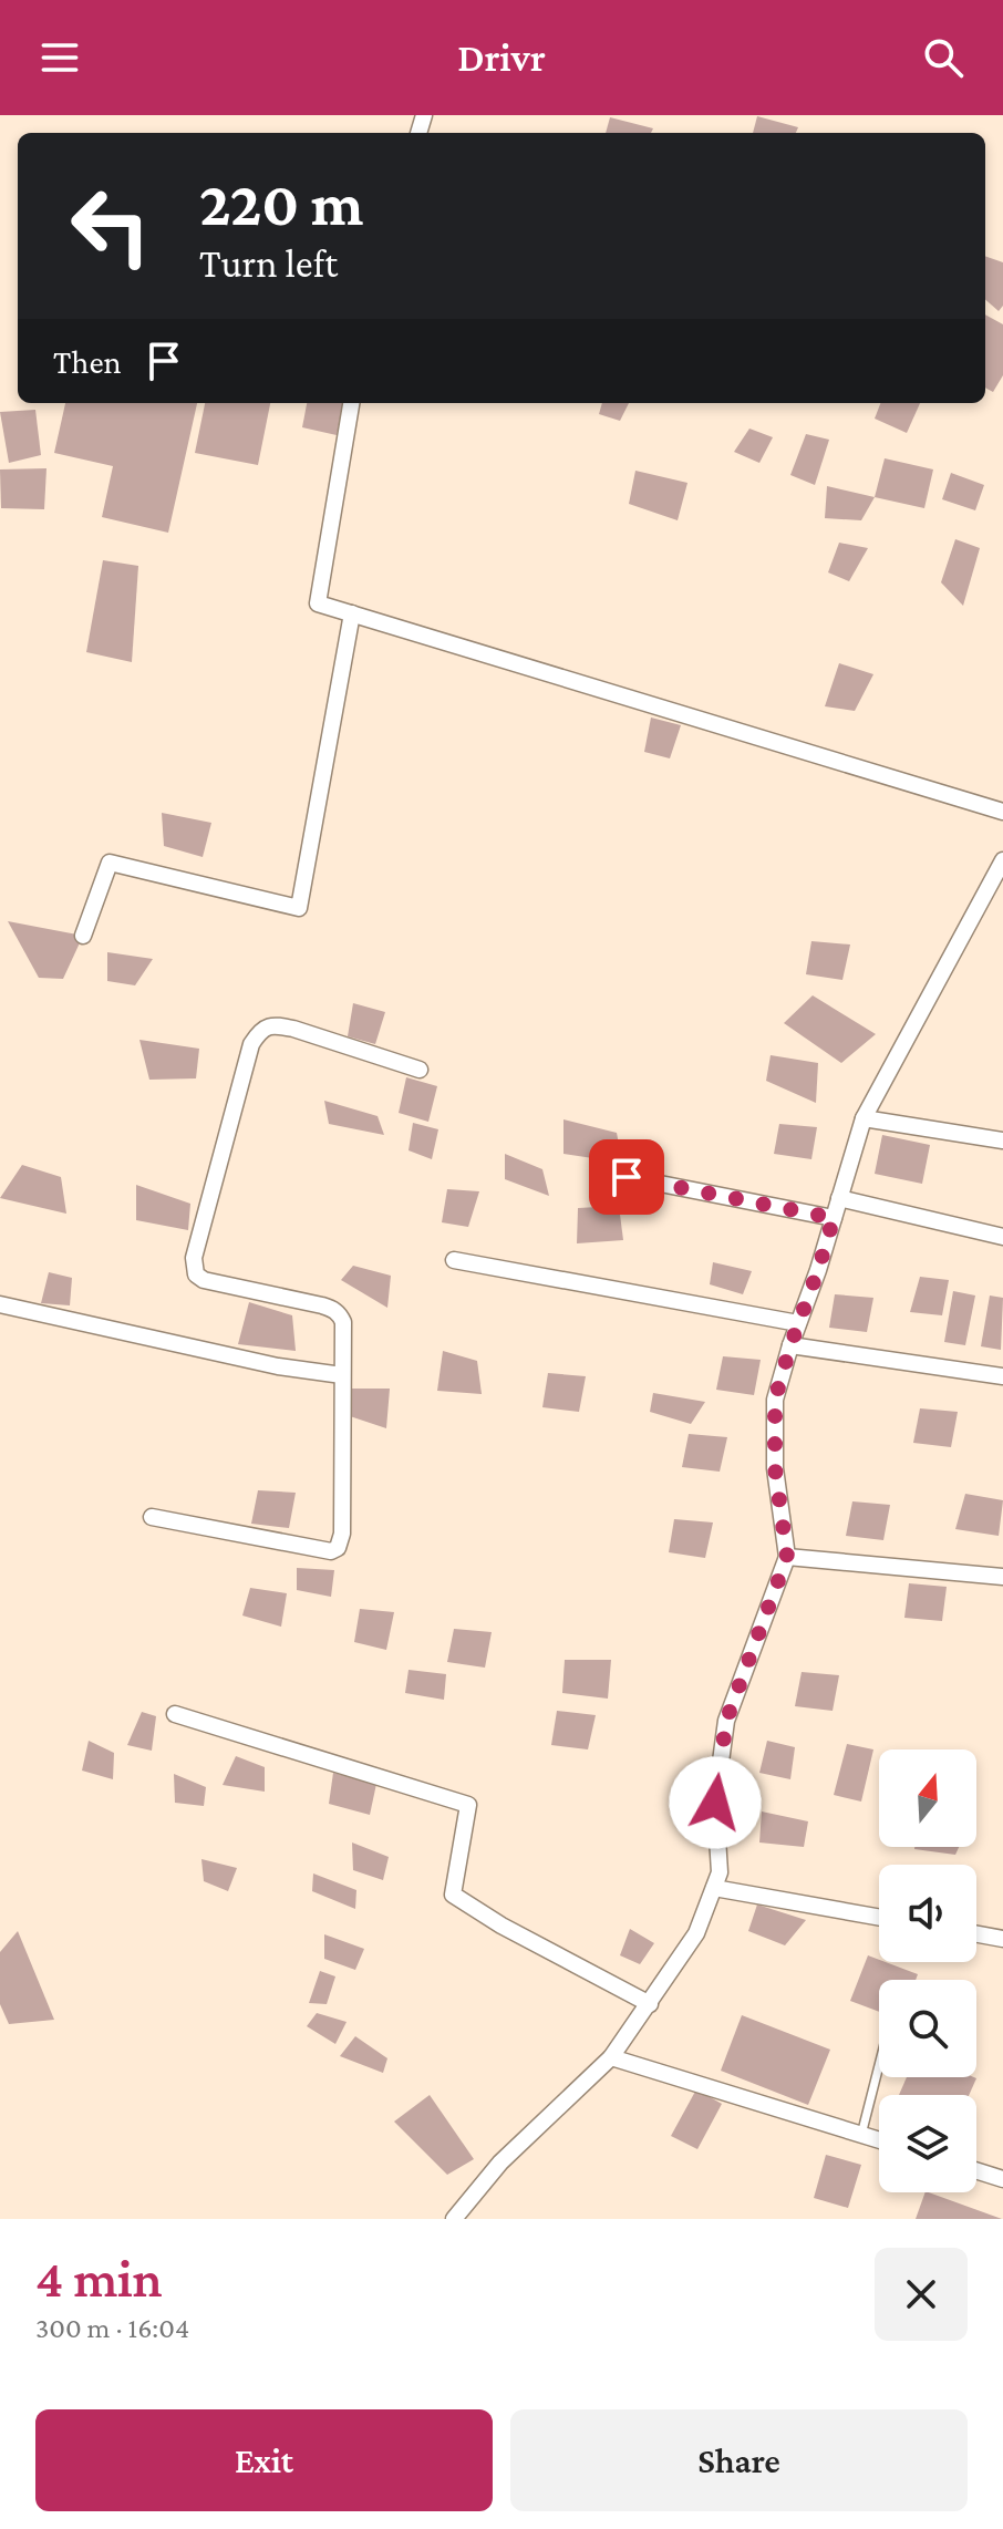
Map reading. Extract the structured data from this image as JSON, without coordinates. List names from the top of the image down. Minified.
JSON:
{"north":"top","page":{"header":"Drivr","turn":["220 m","Turn left"],"then":"Then","heading":["4 min","300 m · 16:04"],"buttons":["Exit","Share"]}}
